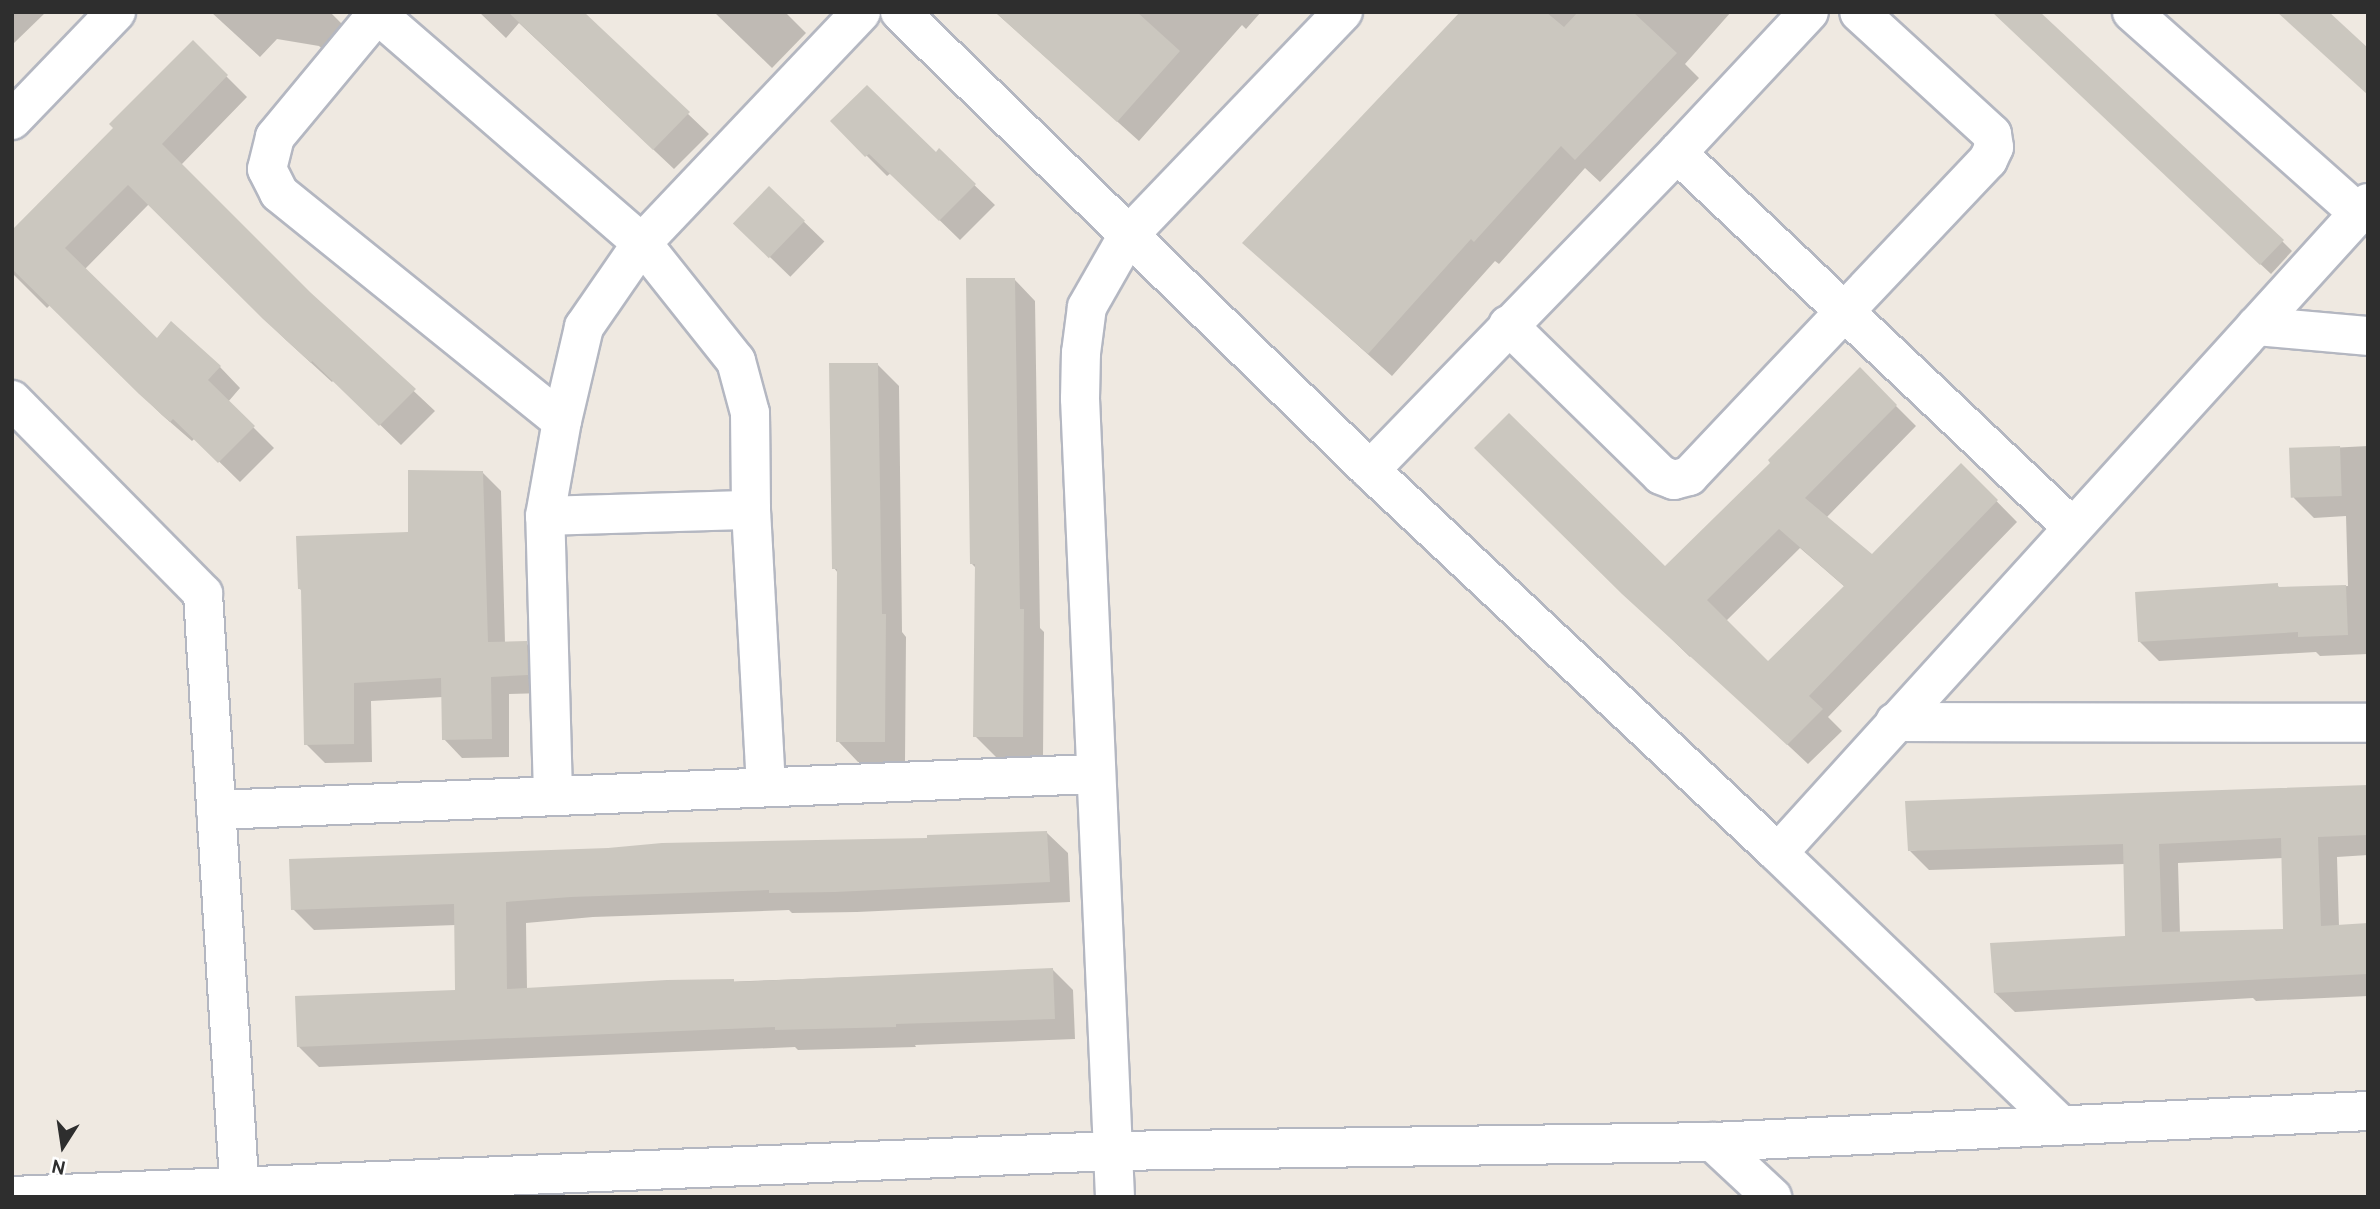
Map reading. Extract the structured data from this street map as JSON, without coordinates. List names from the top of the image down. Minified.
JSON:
{"north":"bottom"}
